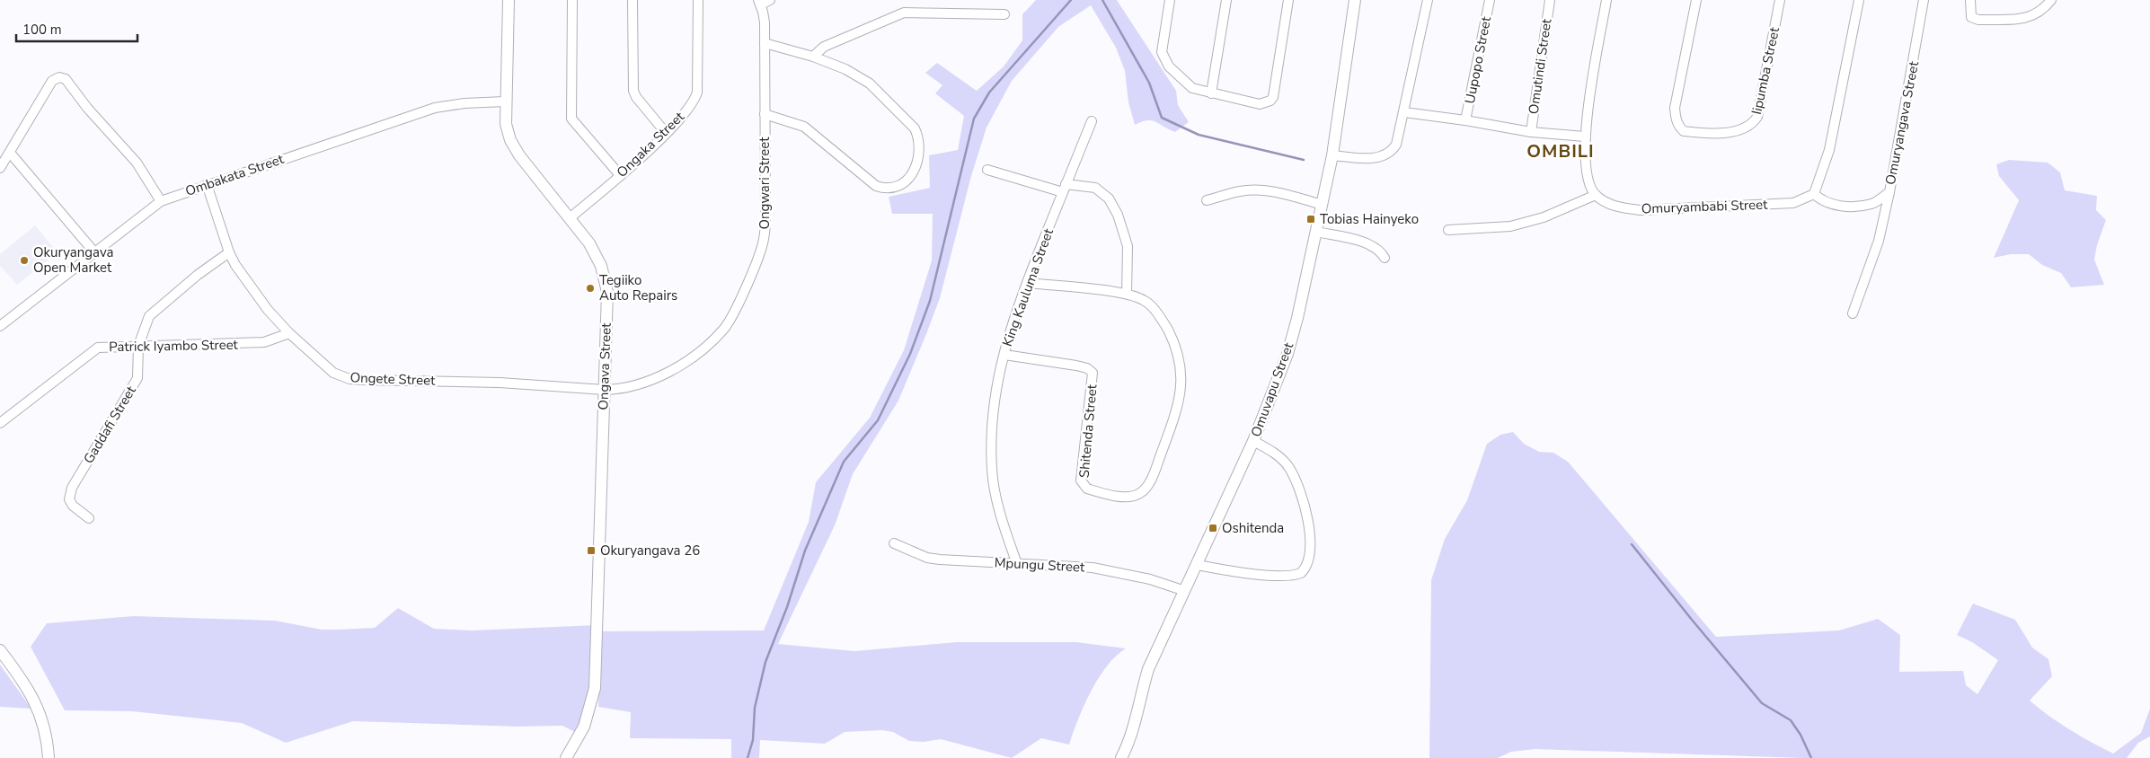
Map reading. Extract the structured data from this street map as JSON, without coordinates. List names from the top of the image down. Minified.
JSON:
{"streets":{"street":["Uupopo Street","Omutindi Street","Iipumba Street","Omuryangava Street","Ongaka Street","Ombakata Street","Ongwari Street","Omuryambabi Street","King Kauluma Street","Patrick Iyambo Street","Ongava Street","Ongete Street","Omuvapu Street","Gaddafi Street","Shitenda Street","Mpungu Street"]},"crossings":[["Omuryangava Street","Omuryambabi Street"],["Ongaka Street","Ongava Street"],["Ombakata Street","Ongava Street"],["Ombakata Street","Ongete Street"],["Ongwari Street","Ongava Street"],["Ongwari Street","Ongete Street"],["King Kauluma Street","Shitenda Street"],["King Kauluma Street","Mpungu Street"],["Patrick Iyambo Street","Ongete Street"],["Patrick Iyambo Street","Gaddafi Street"],["Ongava Street","Ongete Street"],["Ongete Street","Gaddafi Street"],["Omuvapu Street","Mpungu Street"]],"districts":["OMBILI"],"places":{"transit":["Tobias Hainyeko","Oshitenda","Okuryangava 26"],"other":["Okuryangava Open Market","Tegiiko Auto Repairs"]},"scale_bar":"100 m"}
